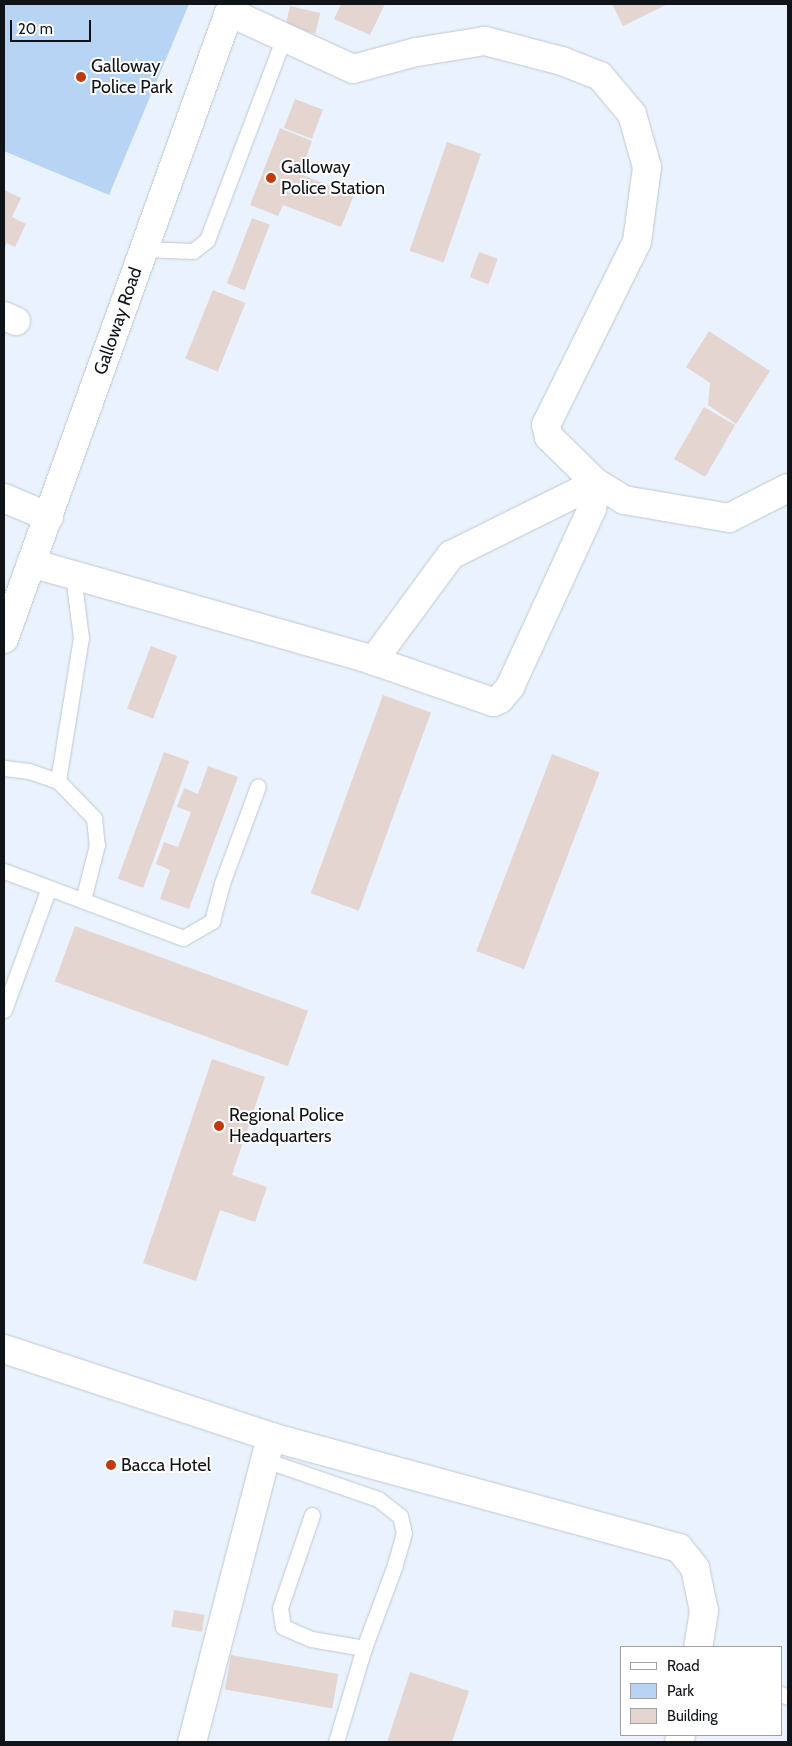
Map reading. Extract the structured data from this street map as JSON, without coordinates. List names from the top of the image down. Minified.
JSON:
{"streets":{"street":["Galloway Road"]},"places":["Galloway Police Park","Galloway Police Station","Regional Police Headquarters","Bacca Hotel"],"legend":["Road","Park","Building"],"scale_bar":"20 m"}
